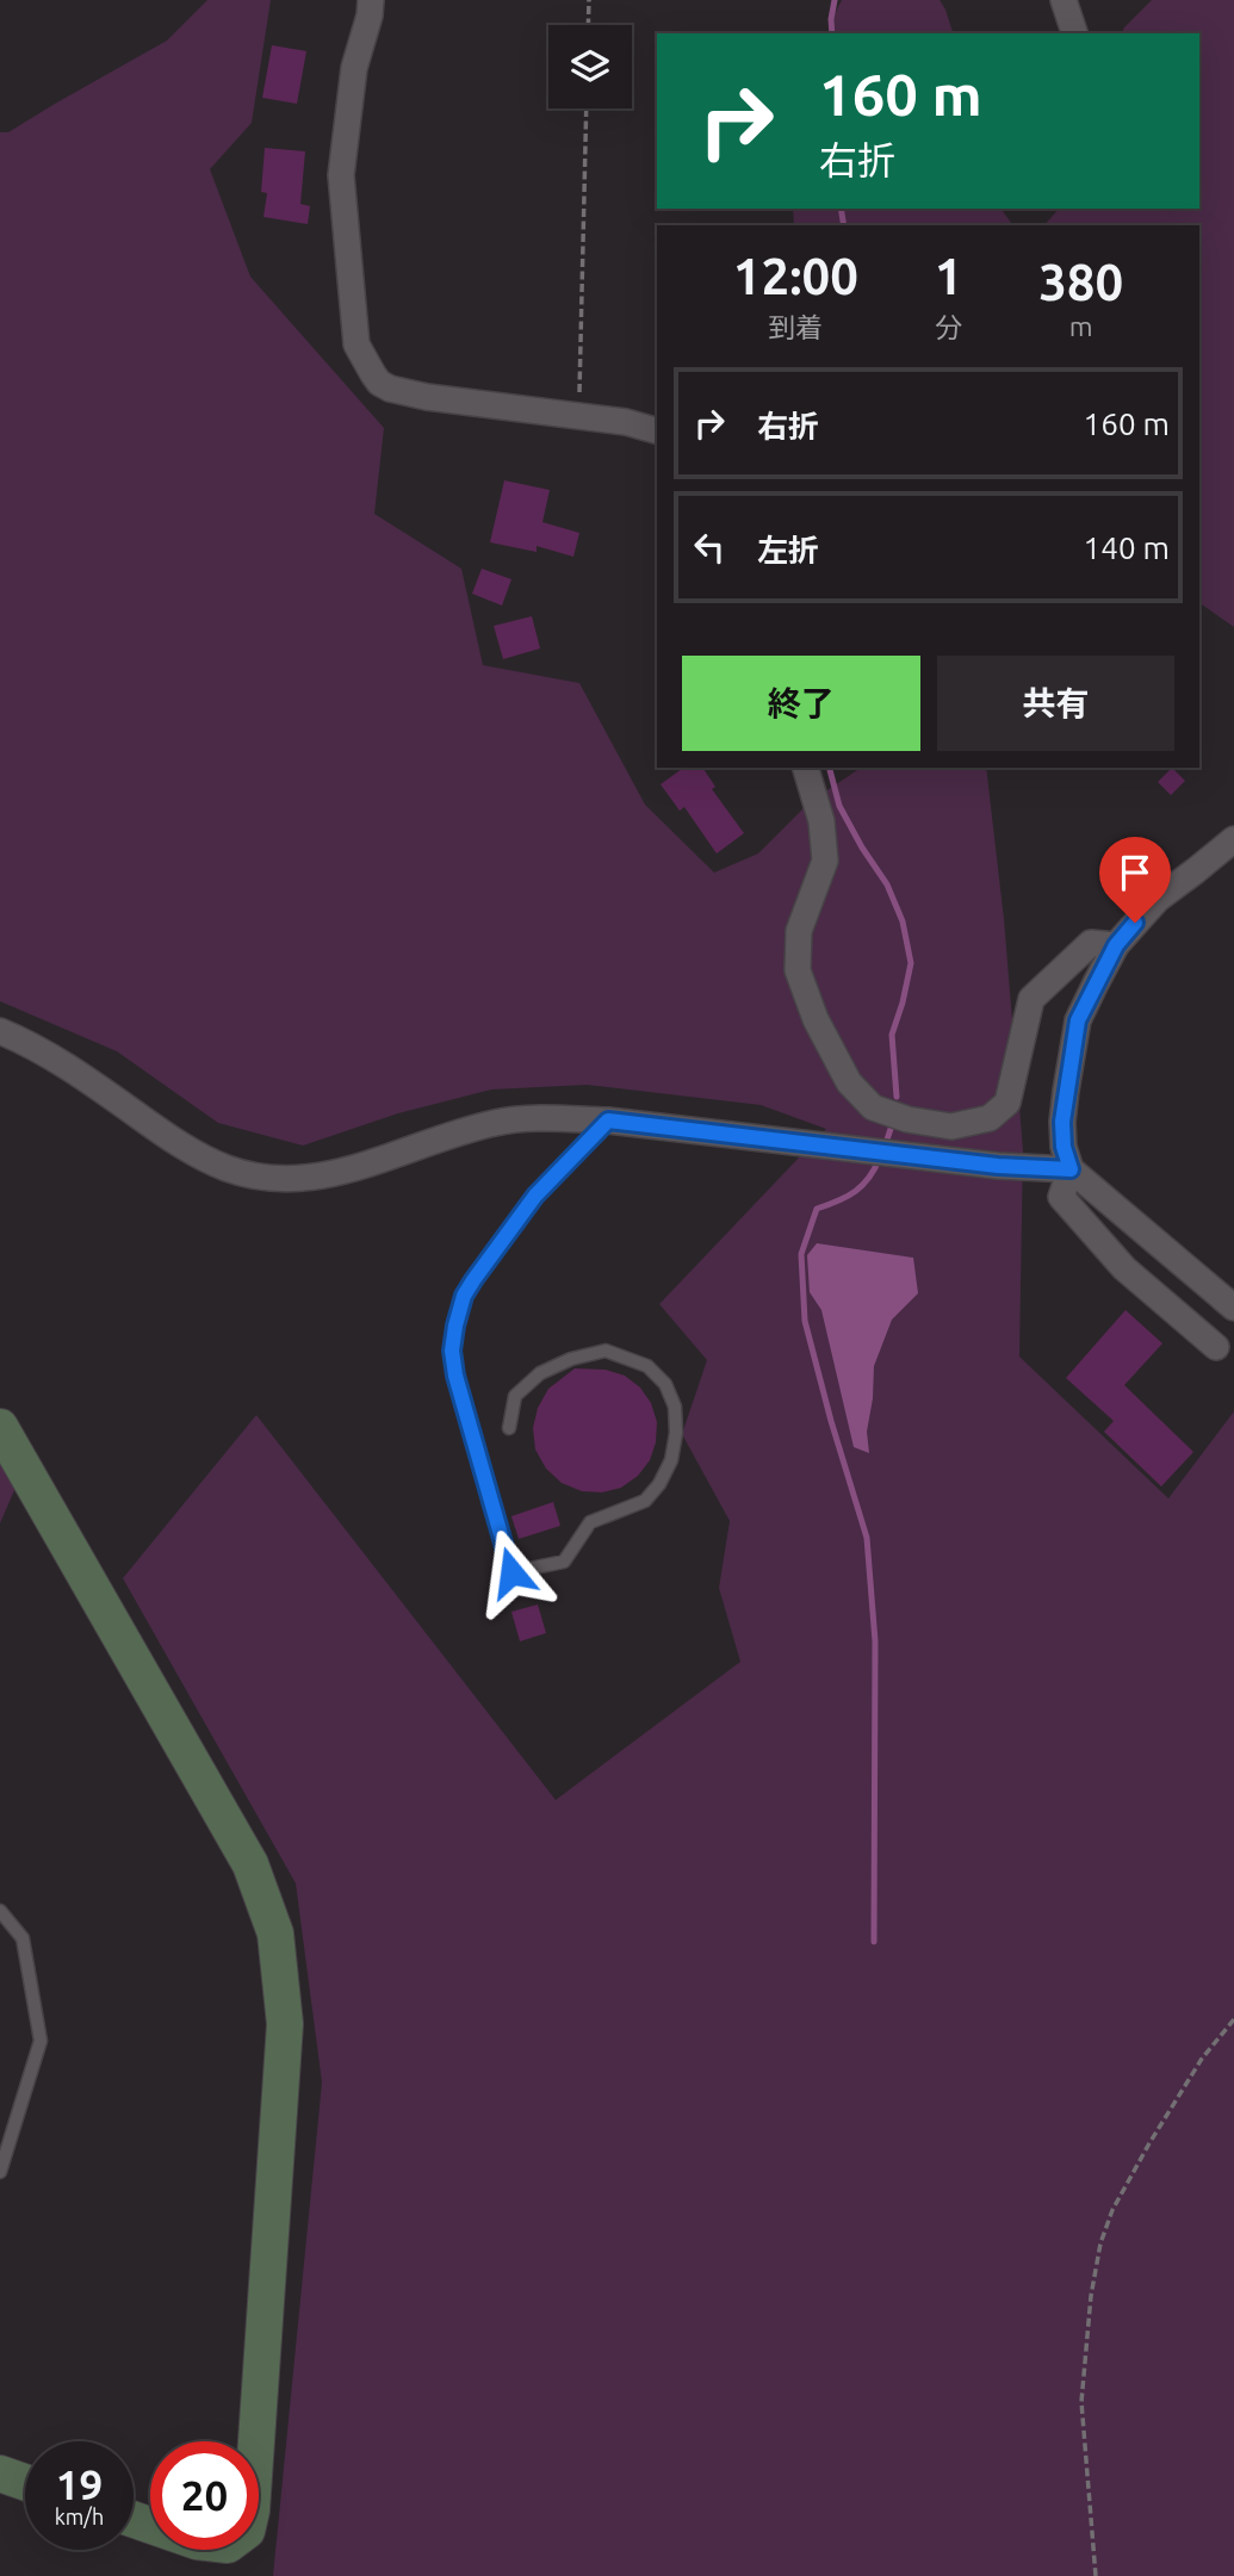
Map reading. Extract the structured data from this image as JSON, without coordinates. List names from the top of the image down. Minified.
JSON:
{"page":{"turn":["160 m","右折"],"eta":["12:00","到着","1","分","380","m"],"list":[{"name":"右折","value":"160 m"},{"name":"左折","value":"140 m"}],"buttons":["終了","共有"],"speed":"19 km/h","limit":"20"}}
